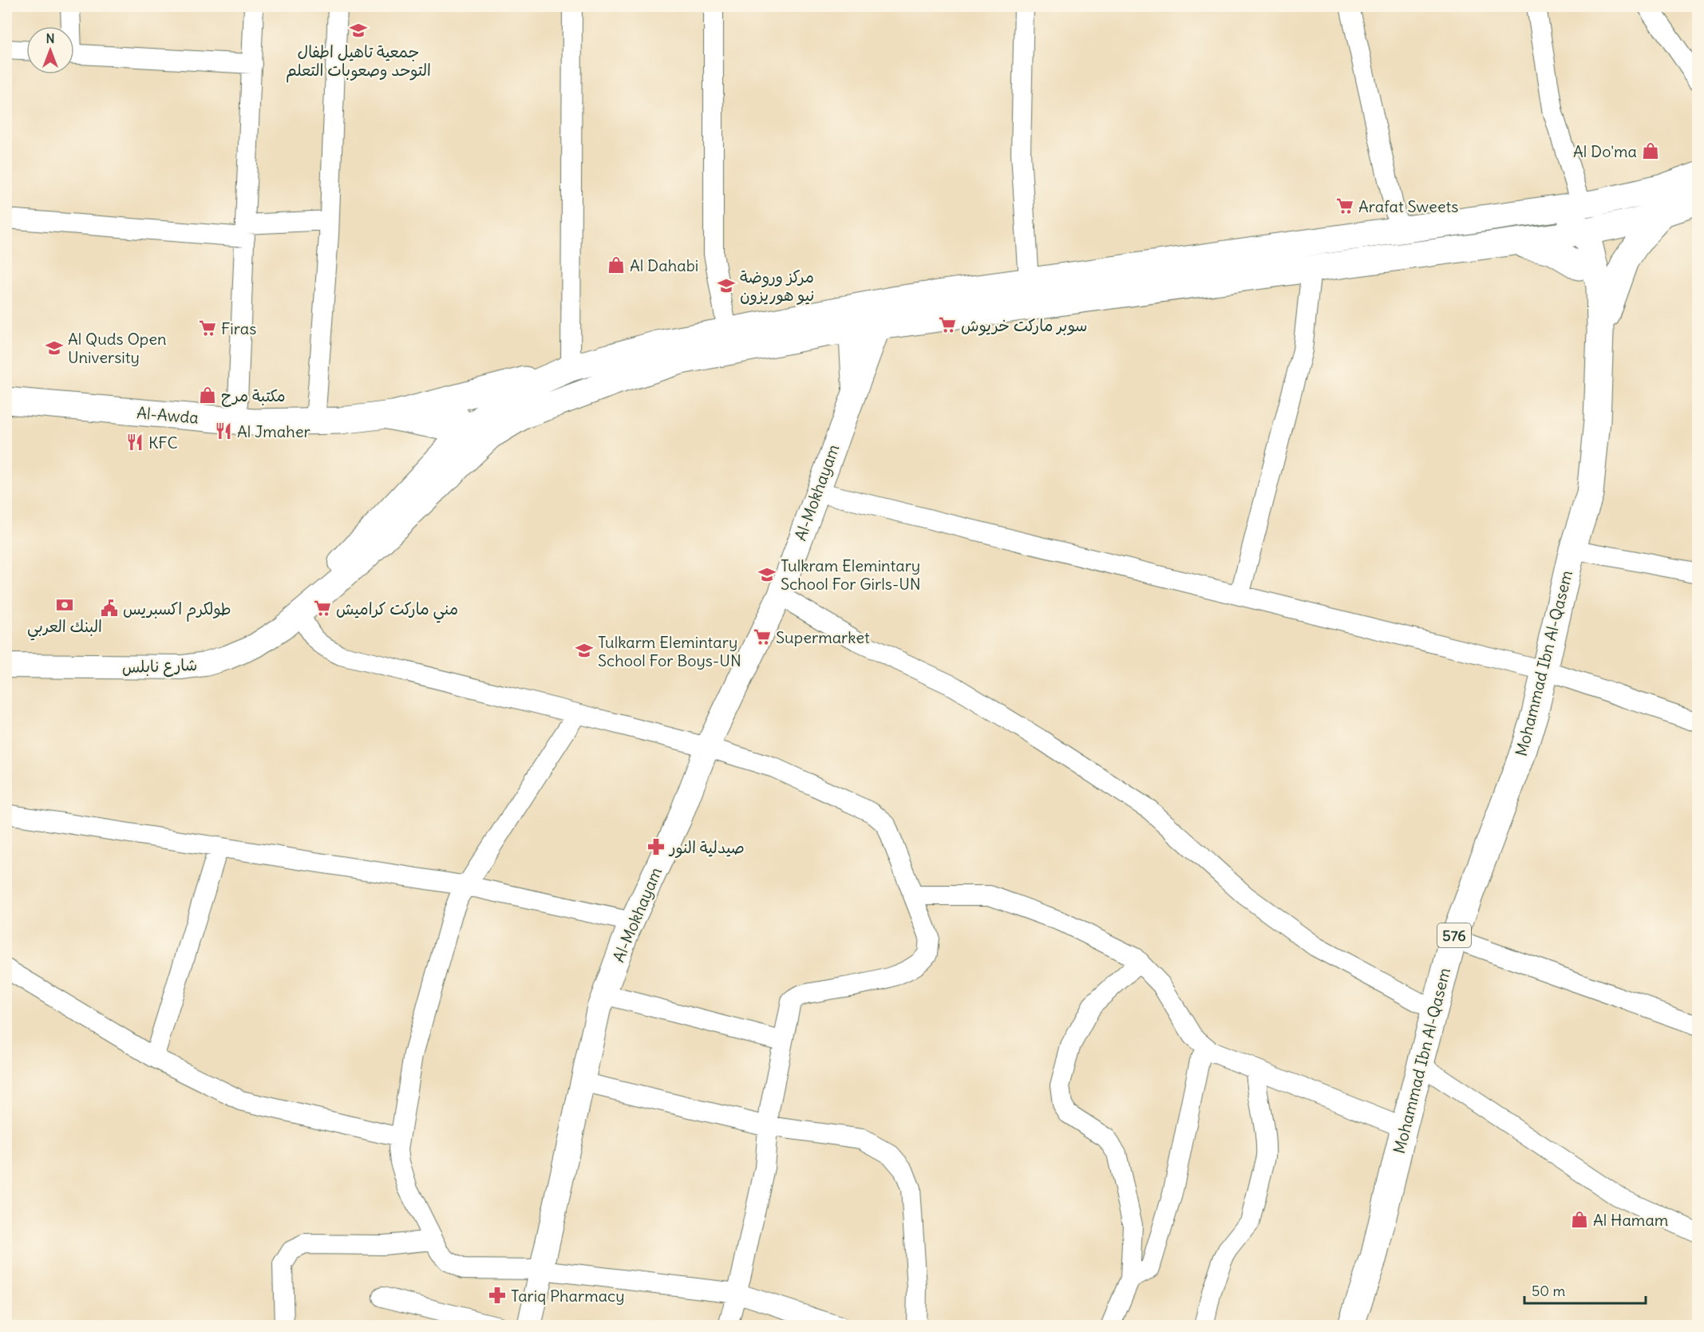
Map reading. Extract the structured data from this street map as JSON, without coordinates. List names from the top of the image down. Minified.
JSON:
{"streets":{"main road":["Al-Awda","Mohammad Ibn Al-Qasem","576"],"street":["Al-Mokhayam","شارع نابلس"]},"places":{"school or university":["جمعية تاهيل اطفال التوحد وصعوبات التعلم","مركز وروضة نيو هوريزون","Al Quds Open University","Tulkram Elemintary School For Girls-UN","Tulkarm Elemintary School For Boys-UN"],"shop":["Al Do'ma","Al Dahabi","مكتبة مرح","Al Hamam"],"supermarket":["Arafat Sweets","سوبر ماركت خريوش","Firas","مني ماركت كراميش","Supermarket"],"restaurant":["Al Jmaher","KFC"],"bank":["البنك العربي"],"public building":["طولكرم اكسبريس"],"pharmacy":["صيدلية النور","Tariq Pharmacy"]},"scale_bar":"50 m","north":"top"}
